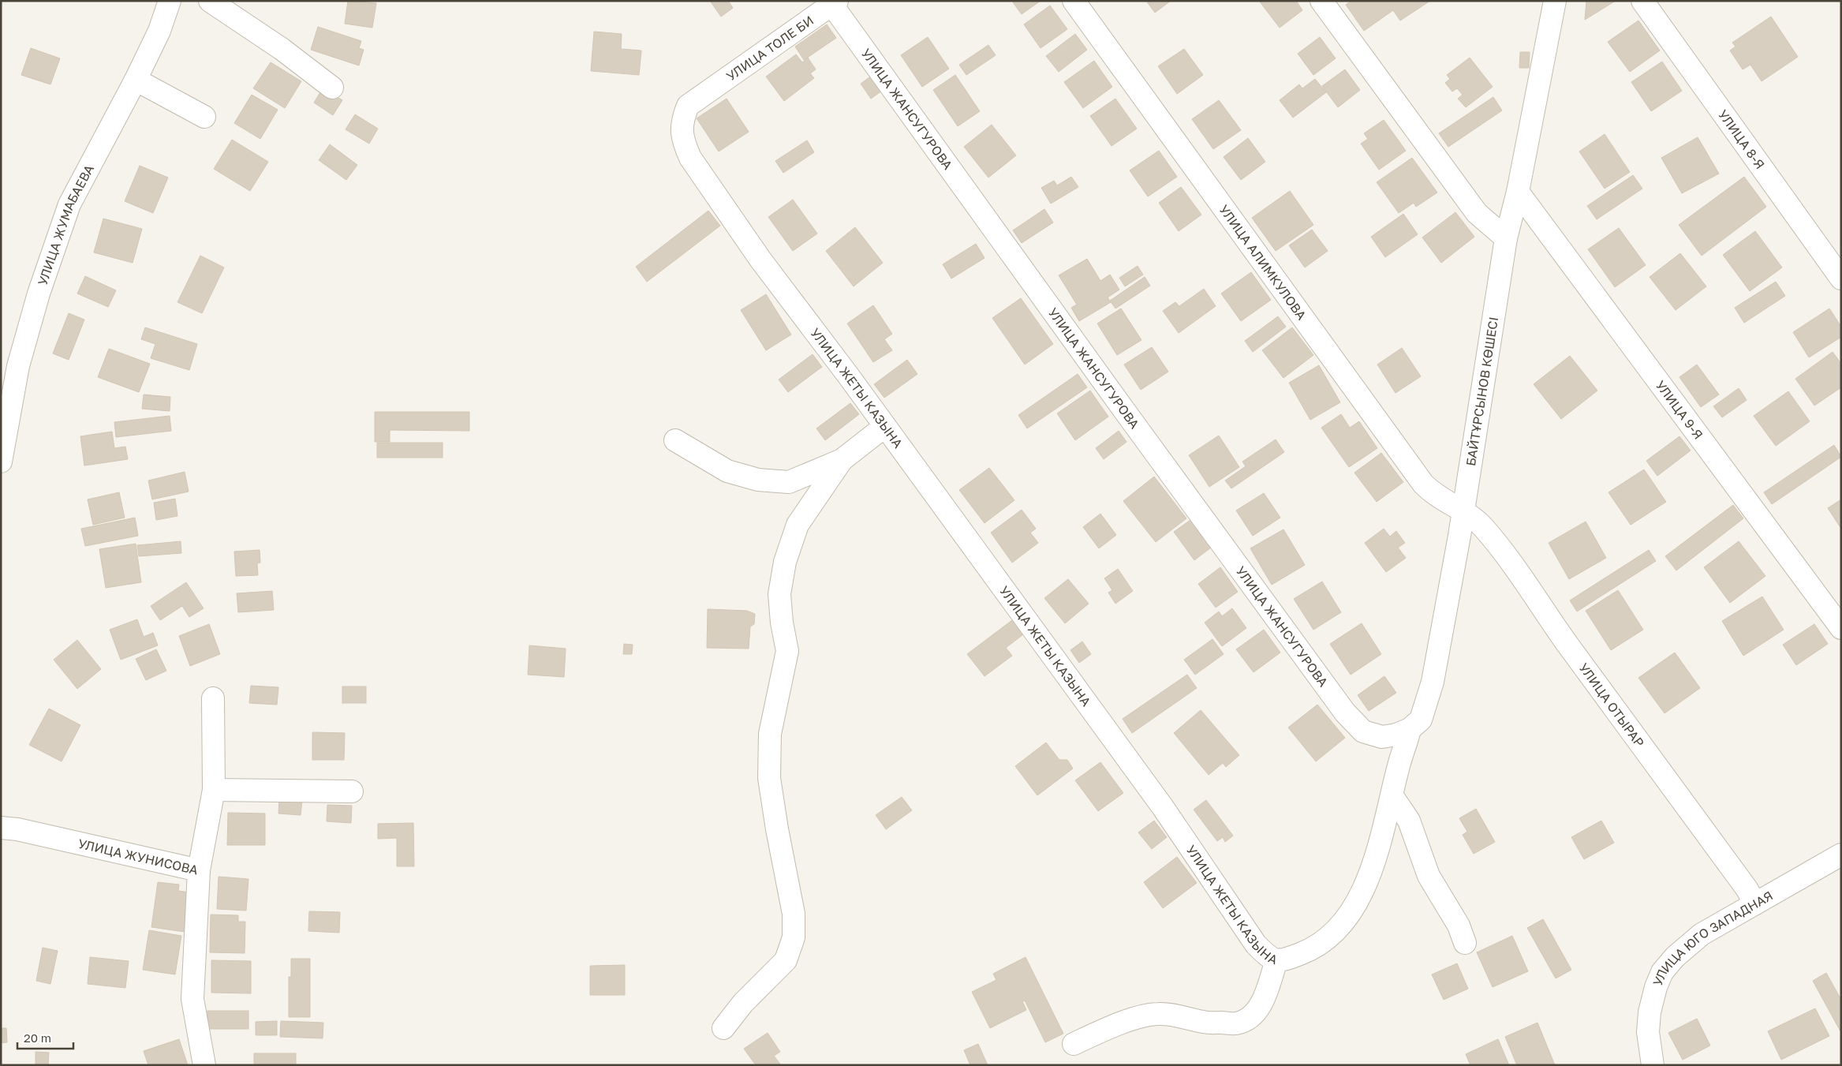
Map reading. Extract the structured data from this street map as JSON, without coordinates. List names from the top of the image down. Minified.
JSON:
{"streets":{"street":["УЛИЦА ТОЛЕ БИ","УЛИЦА ЖАНСУГУРОВА","УЛИЦА 8-Я","УЛИЦА ЖУМАБАЕВА","УЛИЦА АЛИМКУЛОВА","УЛИЦА ЖЕТЫ КАЗЫНА","БАЙТҰРСЫНОВ КӨШЕСІ","УЛИЦА 9-Я","УЛИЦА ОТЫРАР","УЛИЦА ЖУНИСОВА","УЛИЦА ЮГО ЗАПАДНАЯ"]},"crossings":[["УЛИЦА ТОЛЕ БИ","УЛИЦА ЖАНСУГУРОВА"],["УЛИЦА ТОЛЕ БИ","УЛИЦА ЖЕТЫ КАЗЫНА"],["УЛИЦА ЖАНСУГУРОВА","БАЙТҰРСЫНОВ КӨШЕСІ"],["УЛИЦА АЛИМКУЛОВА","БАЙТҰРСЫНОВ КӨШЕСІ"],["УЛИЦА АЛИМКУЛОВА","УЛИЦА ОТЫРАР"],["УЛИЦА ЖЕТЫ КАЗЫНА","БАЙТҰРСЫНОВ КӨШЕСІ"],["БАЙТҰРСЫНОВ КӨШЕСІ","УЛИЦА 9-Я"],["БАЙТҰРСЫНОВ КӨШЕСІ","УЛИЦА ОТЫРАР"],["УЛИЦА ОТЫРАР","УЛИЦА ЮГО ЗАПАДНАЯ"]],"scale_bar":"20 m"}
